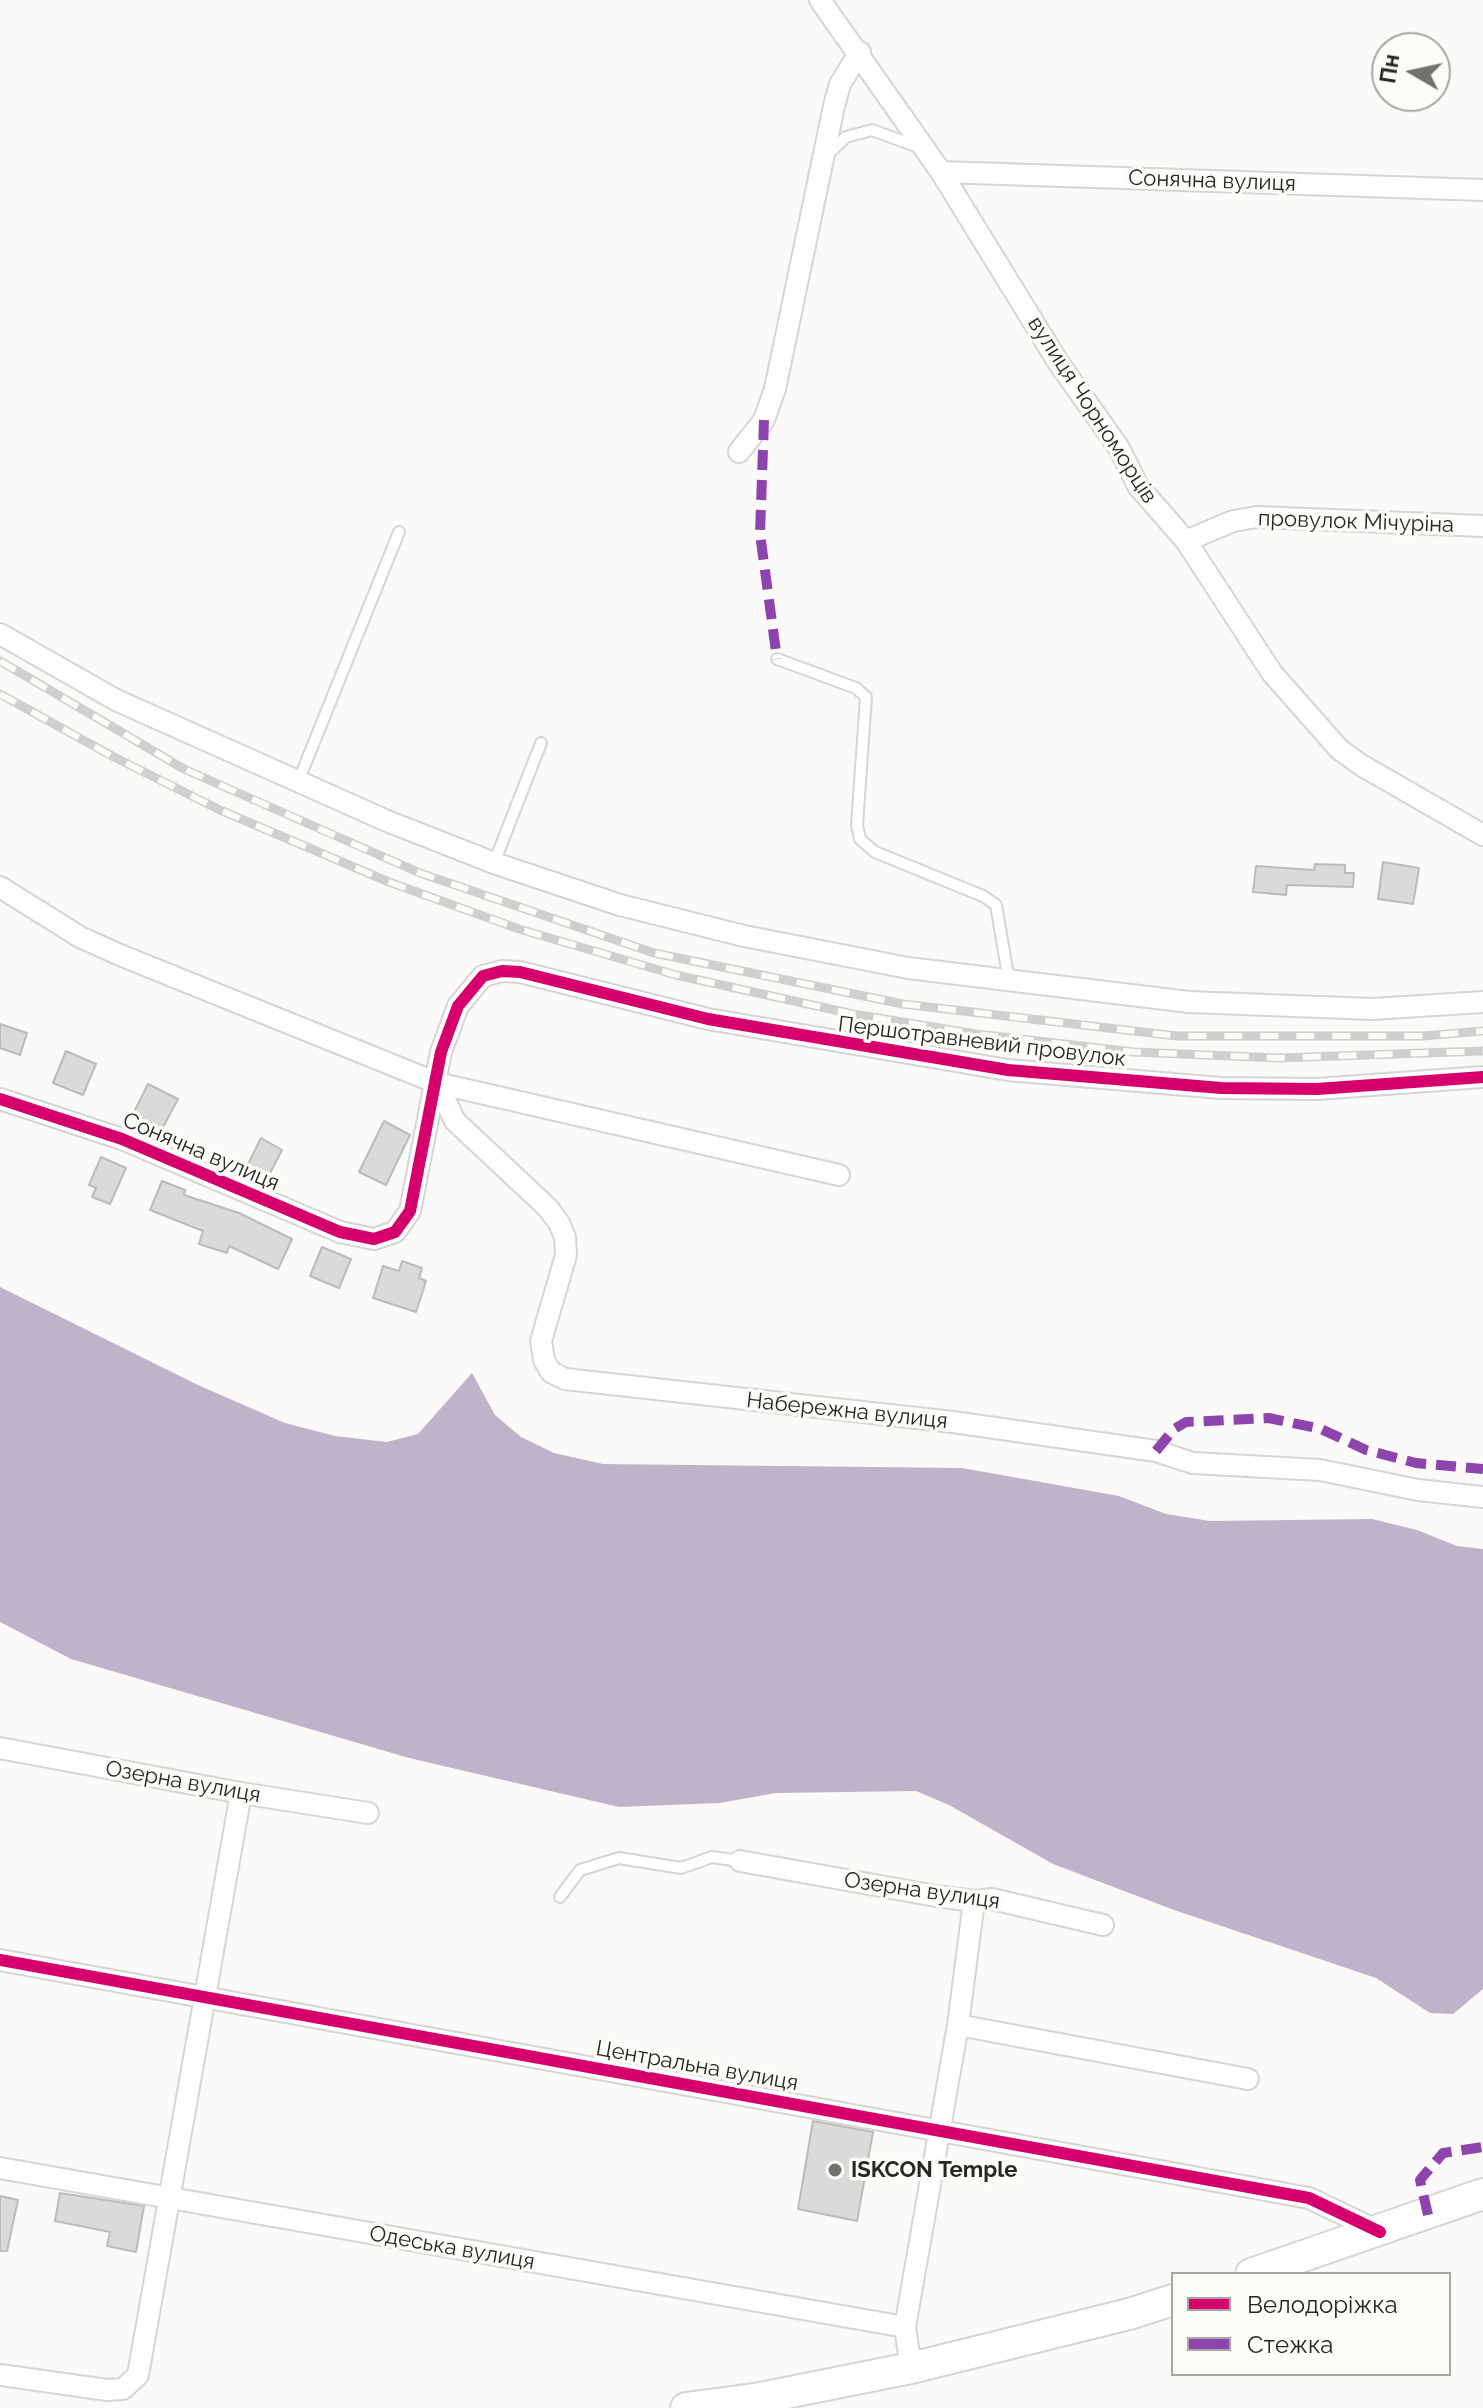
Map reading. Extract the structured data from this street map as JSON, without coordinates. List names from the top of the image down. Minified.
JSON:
{"streets":{"street":["Сонячна вулиця","вулиця Чорноморців","провулок Мічуріна","Першотравневий провулок","Набережна вулиця","Озерна вулиця","Центральна вулиця","Одеська вулиця"]},"crossings":[["Сонячна вулиця","вулиця Чорноморців"],["Сонячна вулиця","Першотравневий провулок"],["Сонячна вулиця","Набережна вулиця"],["вулиця Чорноморців","провулок Мічуріна"],["Першотравневий провулок","Набережна вулиця"]],"places":["ISKCON Temple"],"legend":["Велодоріжка","Стежка"],"north":"left"}
